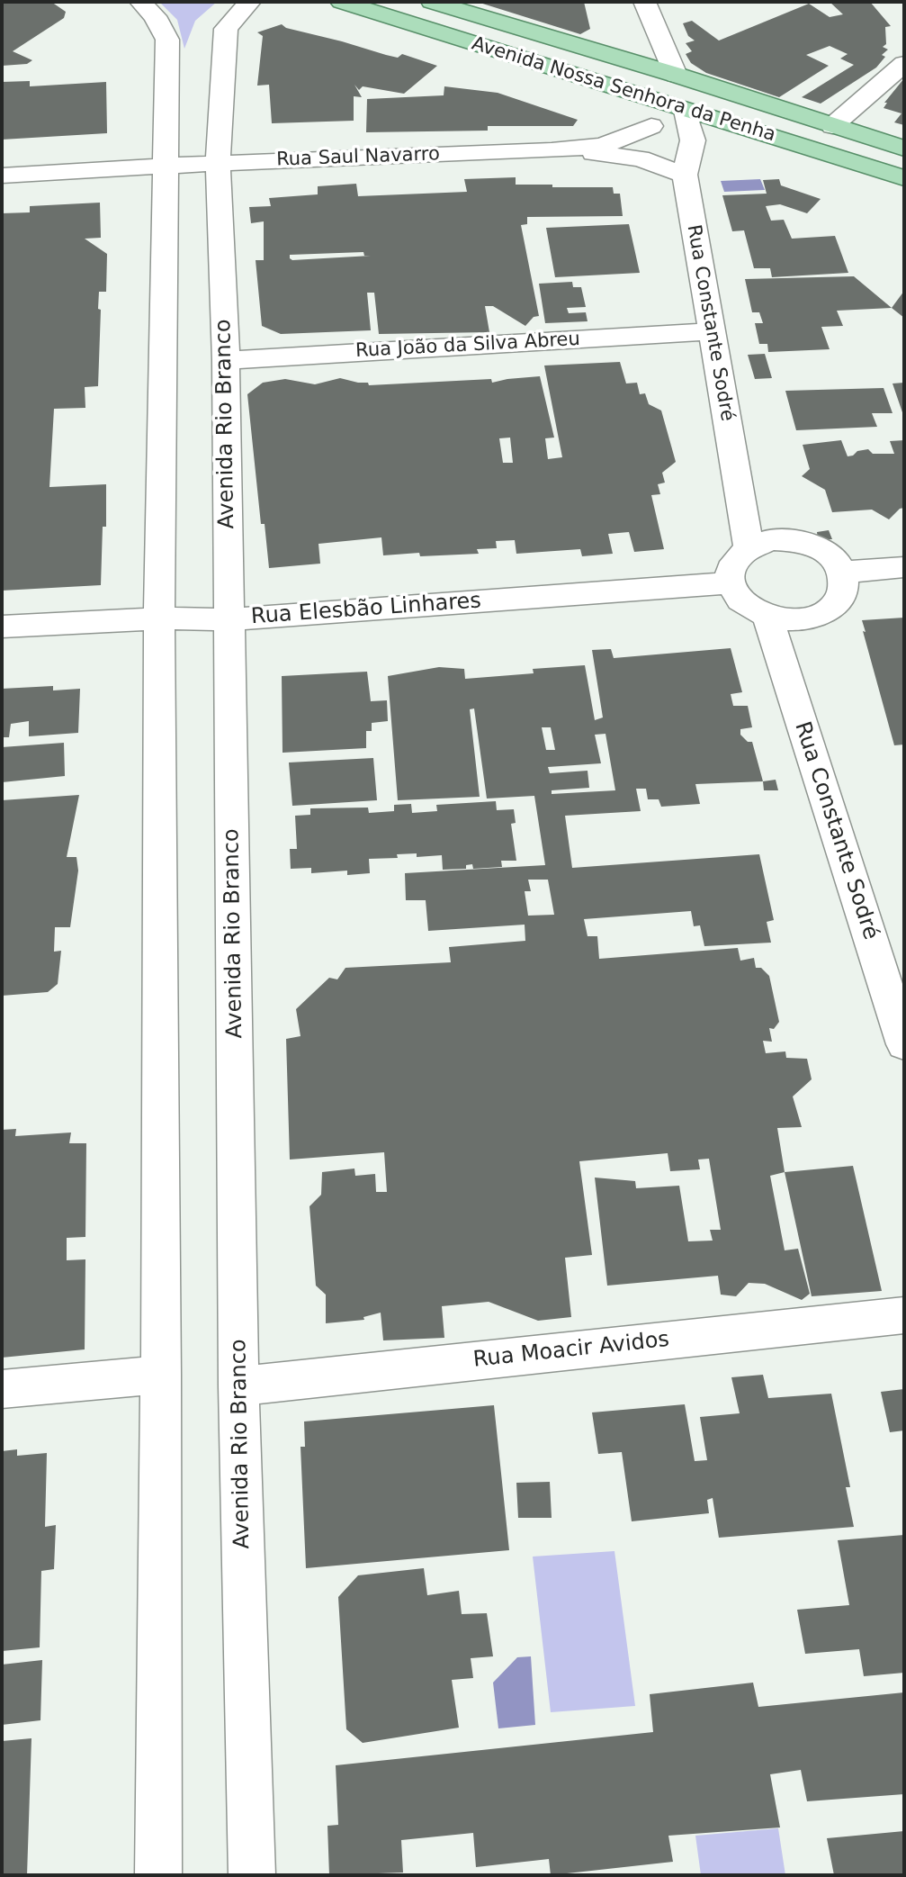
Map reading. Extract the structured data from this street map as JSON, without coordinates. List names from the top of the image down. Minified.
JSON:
{"streets":{"main road":["Avenida Nossa Senhora da Penha"],"street":["Rua Saul Navarro","Rua Constante Sodré","Rua João da Silva Abreu","Avenida Rio Branco","Rua Elesbão Linhares","Rua Moacir Avidos"]},"crossings":[["Avenida Nossa Senhora da Penha","Rua Constante Sodré"],["Rua Saul Navarro","Rua Constante Sodré"],["Rua Saul Navarro","Avenida Rio Branco"],["Rua Constante Sodré","Rua João da Silva Abreu"],["Rua Constante Sodré","Rua Elesbão Linhares"],["Rua João da Silva Abreu","Avenida Rio Branco"],["Avenida Rio Branco","Rua Elesbão Linhares"],["Avenida Rio Branco","Rua Moacir Avidos"]]}
